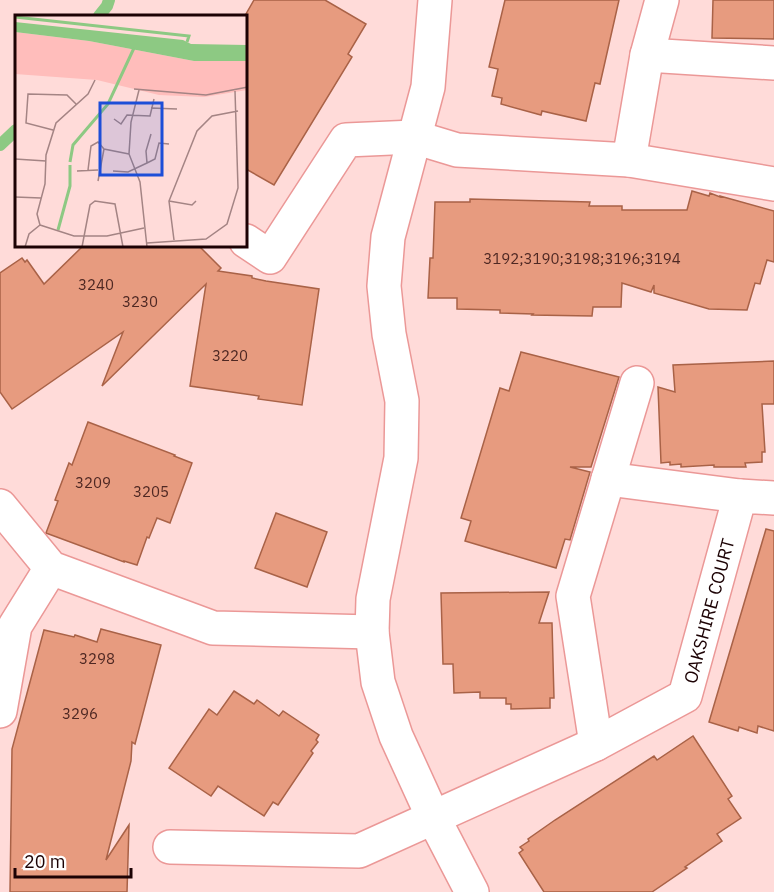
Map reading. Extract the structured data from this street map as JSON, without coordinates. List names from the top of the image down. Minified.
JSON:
{"streets":{"lane":["OAKSHIRE COURT"]},"house_numbers":["3192;3190;3198;3196;3194","3240","3230","3220","3209","3205","3298","3296"],"scale_bar":"20 m"}
